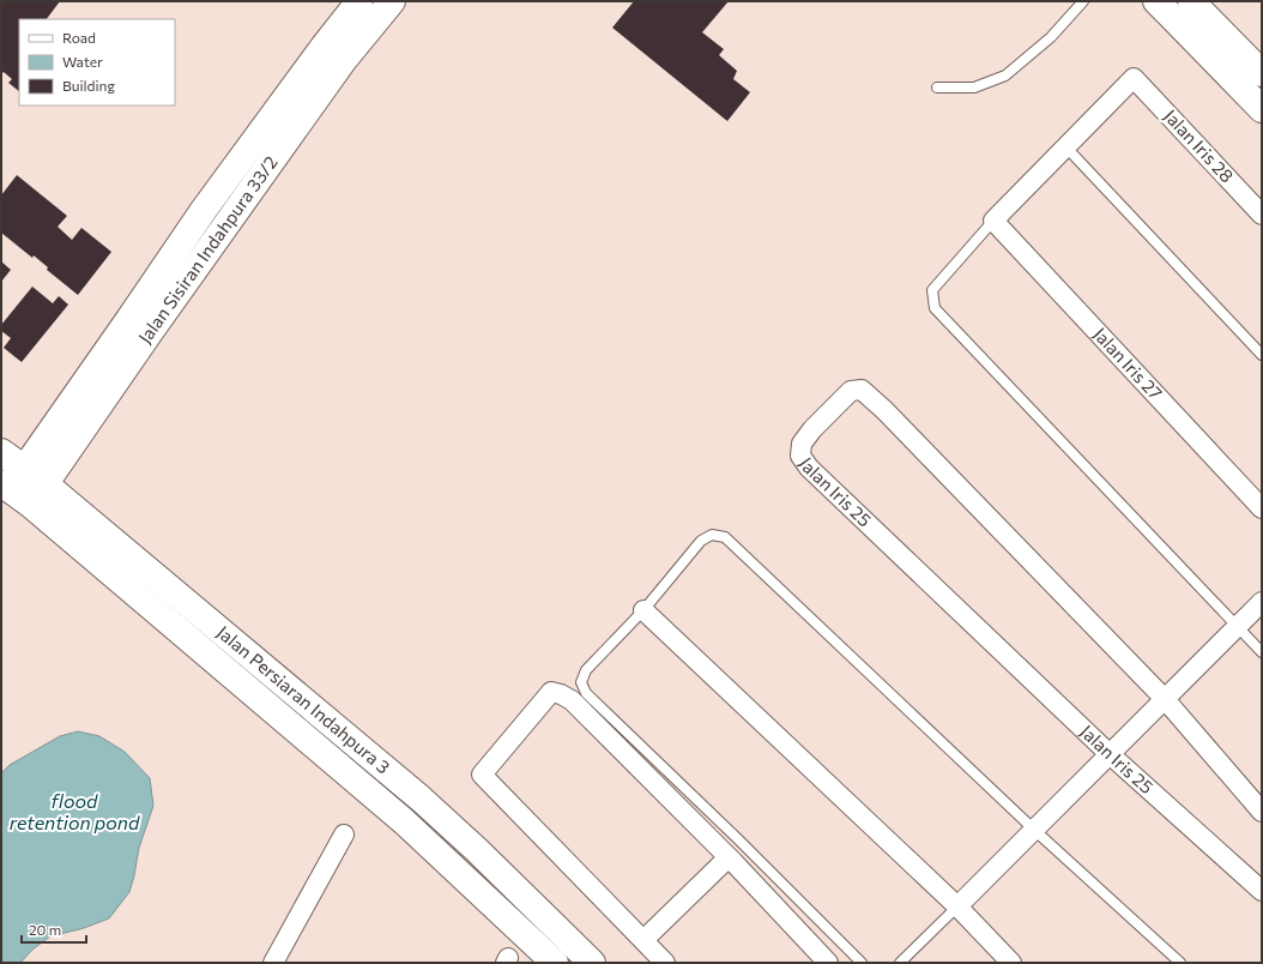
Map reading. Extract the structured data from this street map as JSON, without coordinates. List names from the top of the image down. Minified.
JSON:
{"streets":{"main road":["Jalan Sisiran Indahpura 33/2","Jalan Persiaran Indahpura 3"],"street":["Jalan Iris 28","Jalan Iris 27","Jalan Iris 25"]},"crossings":[["Jalan Sisiran Indahpura 33/2","Jalan Persiaran Indahpura 3"]],"water":["flood retention pond"],"legend":["Road","Water","Building"],"scale_bar":"20 m"}
